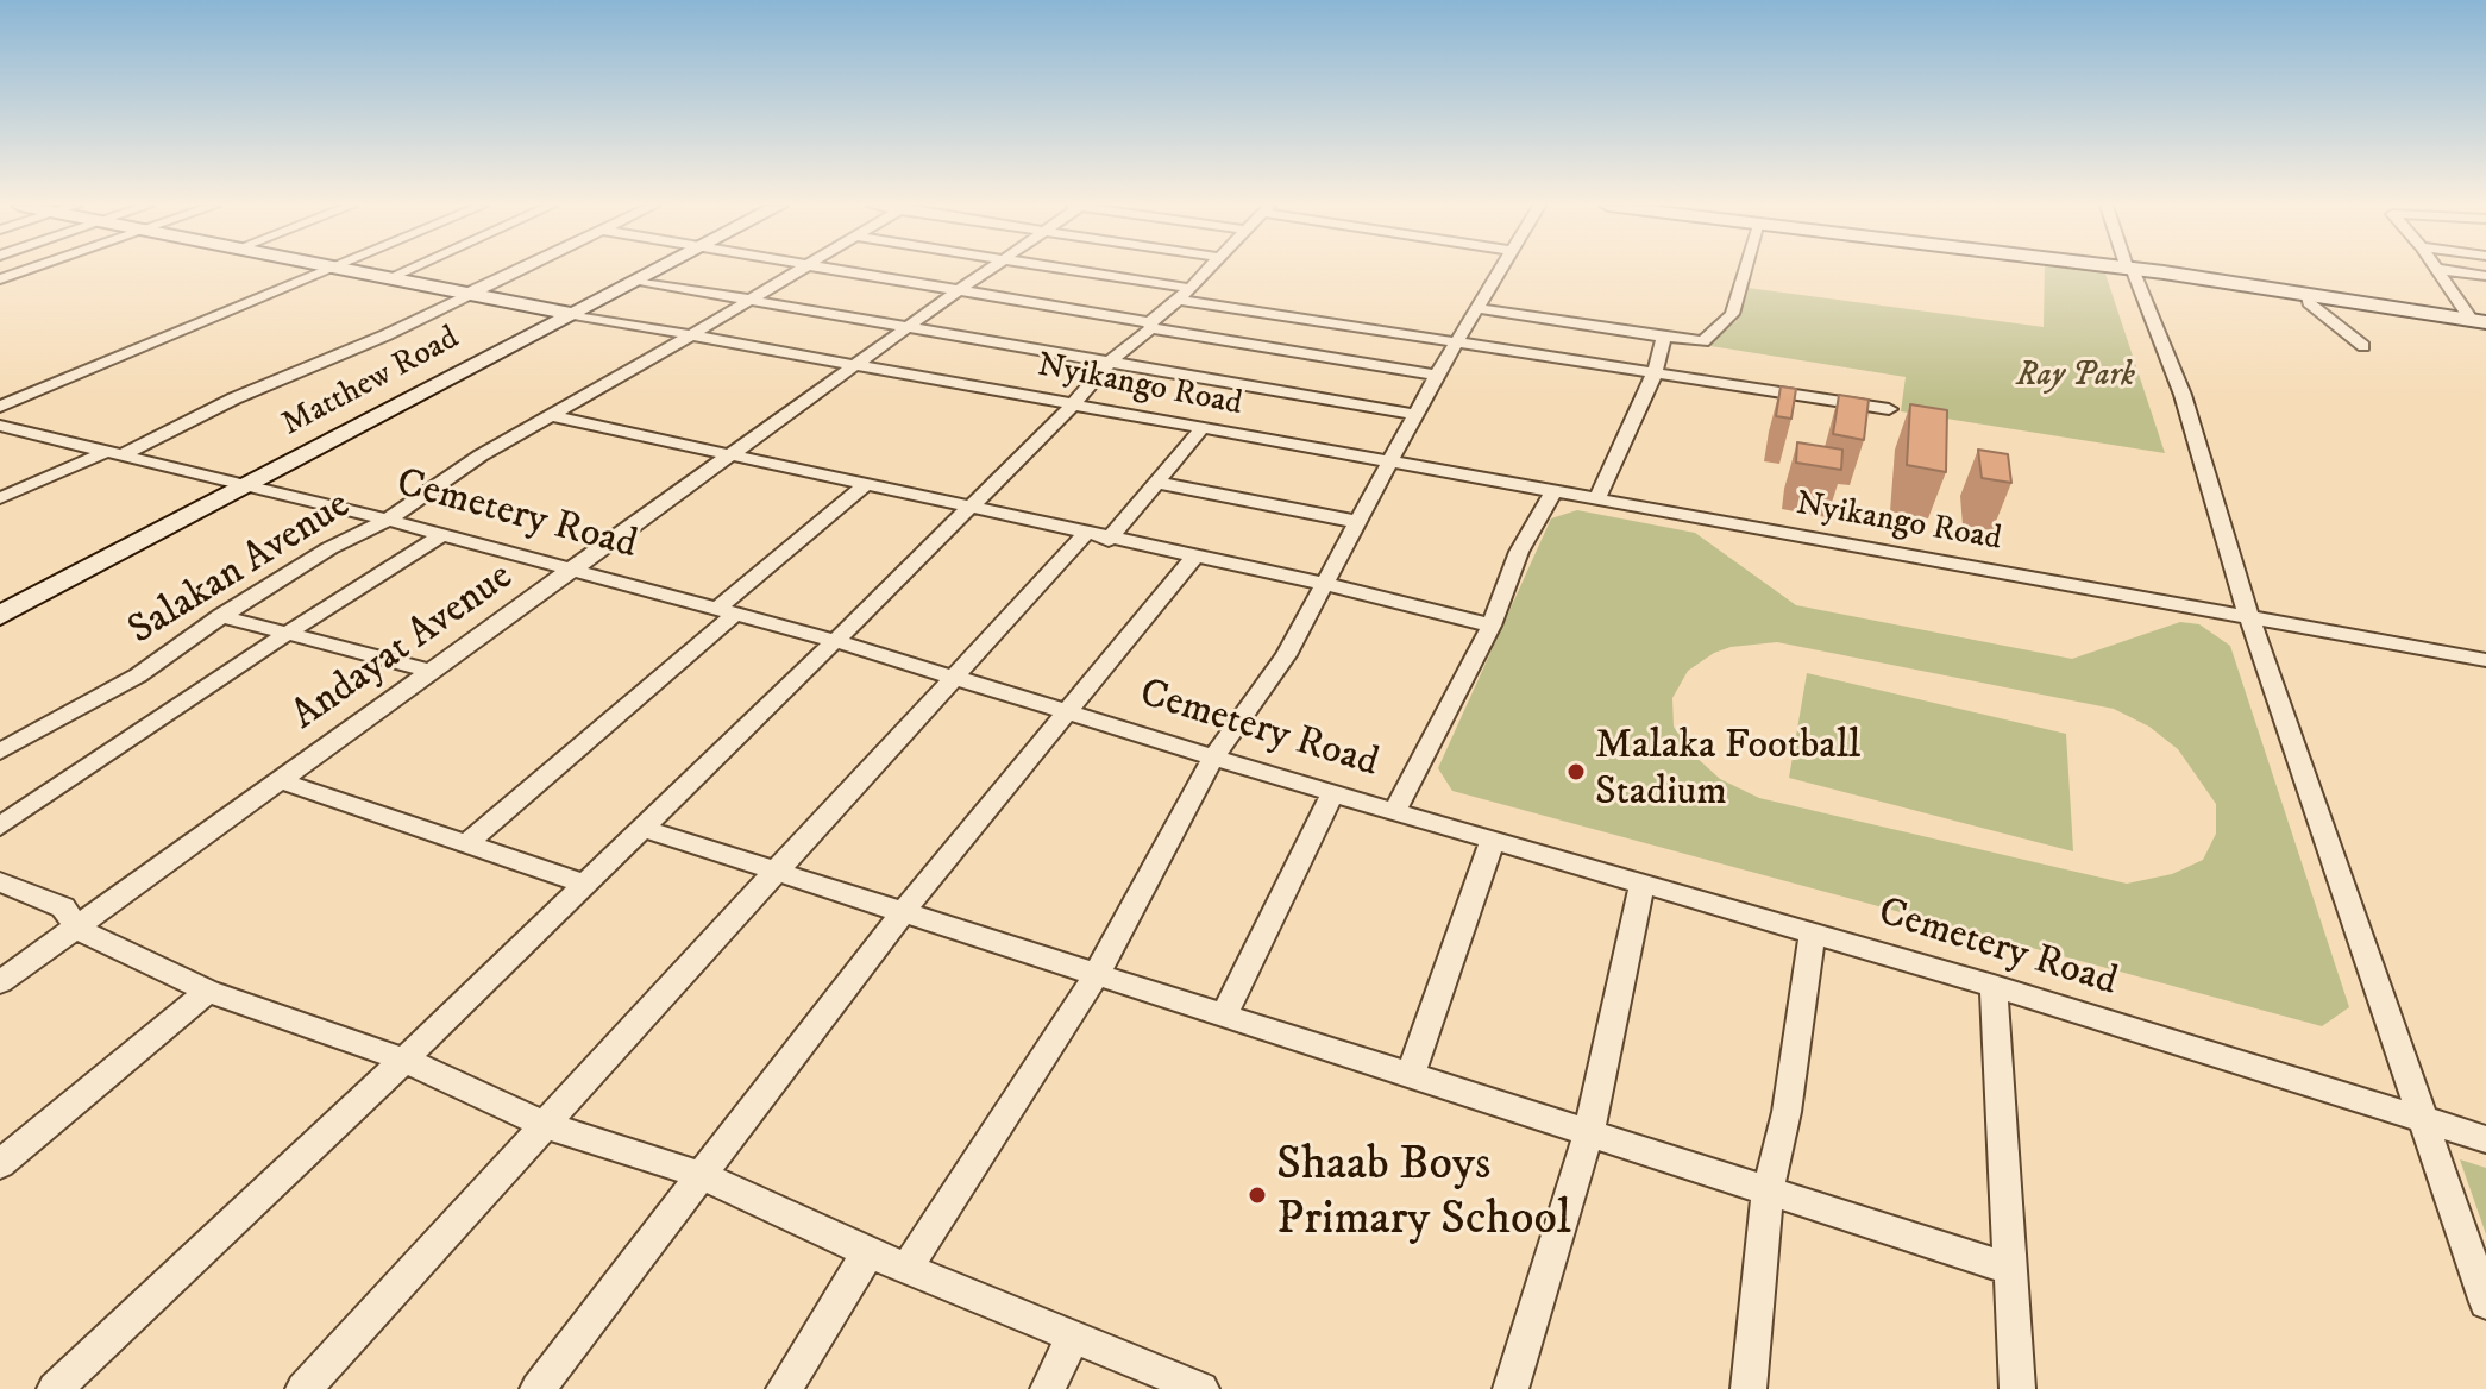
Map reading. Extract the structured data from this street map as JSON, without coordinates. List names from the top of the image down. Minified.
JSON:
{"streets":{"street":["Matthew Road","Nyikango Road","Cemetery Road","Salakan Avenue","Andayat Avenue"]},"crossings":[["Matthew Road","Nyikango Road"],["Matthew Road","Cemetery Road"],["Nyikango Road","Salakan Avenue"],["Nyikango Road","Andayat Avenue"],["Cemetery Road","Salakan Avenue"],["Cemetery Road","Andayat Avenue"]],"parks":["Ray Park"],"places":["Malaka Football Stadium","Shaab Boys Primary School"]}
